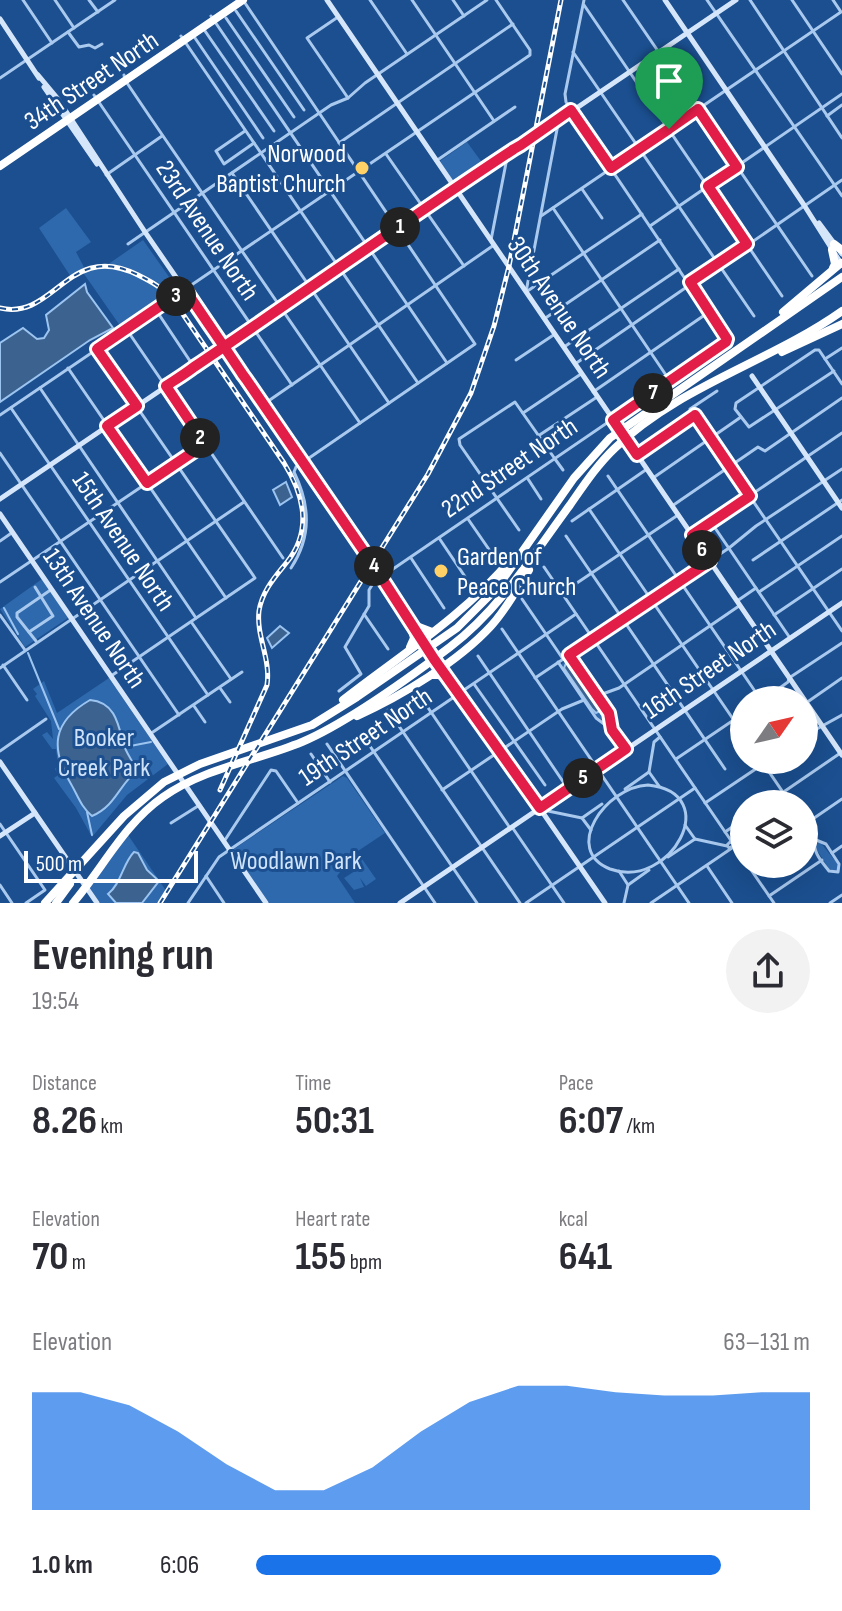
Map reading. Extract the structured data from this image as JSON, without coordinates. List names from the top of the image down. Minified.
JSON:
{"streets":{"highway":["34th Street North"],"street":["23rd Avenue North","30th Avenue North","22nd Street North","15th Avenue North","13th Avenue North","16th Street North","19th Street North"]},"crossings":[["34th Street North","23rd Avenue North"],["30th Avenue North","22nd Street North"],["30th Avenue North","16th Street North"],["13th Avenue North","19th Street North"]],"parks":["Booker Creek Park","Woodlawn Park"],"places":["Norwood Baptist Church","Garden of Peace Church"],"scale_bar":"500 m","north":"top right","page":{"pins":["1","3","7","2","6","4","5"],"scale":"500 m","heading":["Evening run","19:54"],"stats":[["Distance","8.26 km"],["Time","50:31"],["Pace","6:07 /km"],["Elevation","70 m"],["Heart rate","155 bpm"],["kcal","641"]],"chart":["Elevation","63–131 m"],"list":[{"name":"1.0 km","note":"6:06"}]}}
